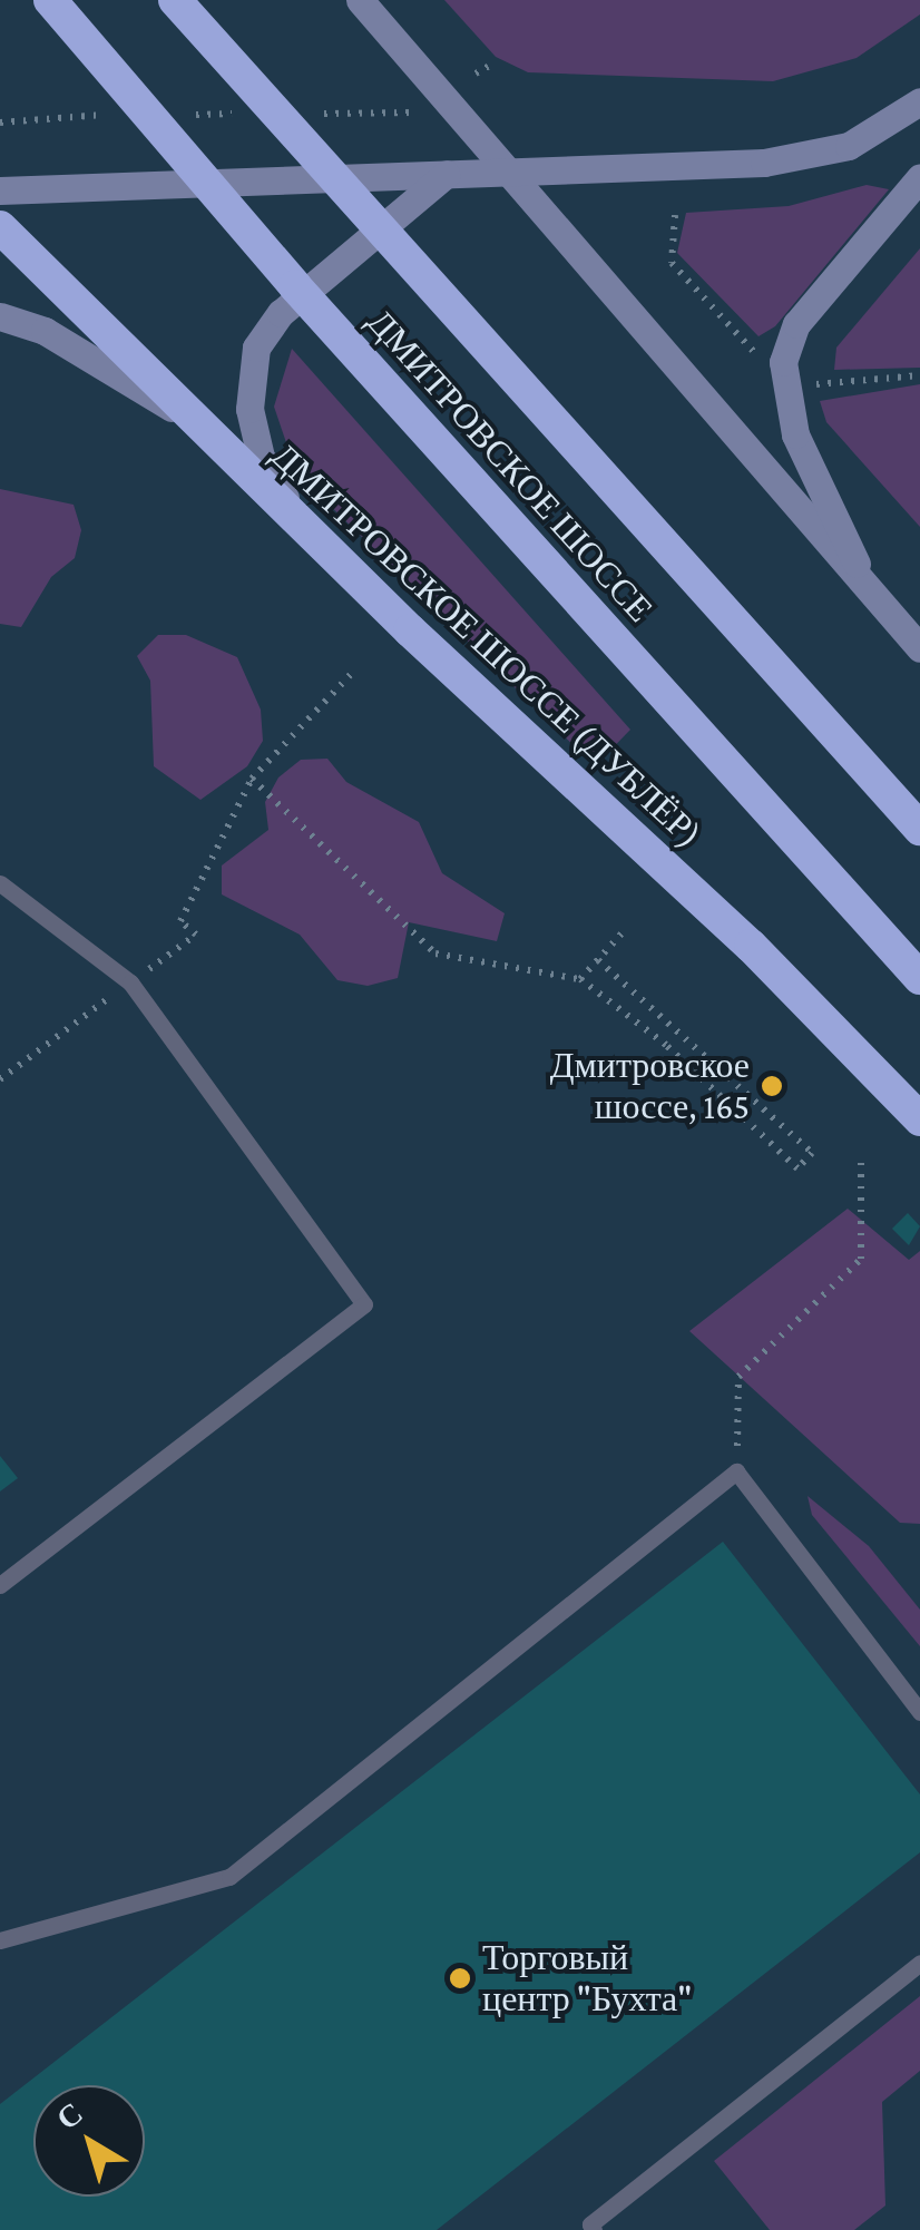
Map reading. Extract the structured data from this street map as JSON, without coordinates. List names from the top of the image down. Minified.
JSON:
{"streets":{"highway":["ДМИТРОВСКОЕ ШОССЕ","ДМИТРОВСКОЕ ШОССЕ (ДУБЛЁР)"]},"places":["Дмитровское шоссе, 165","Торговый центр \"Бухта\""],"north":"top left"}
